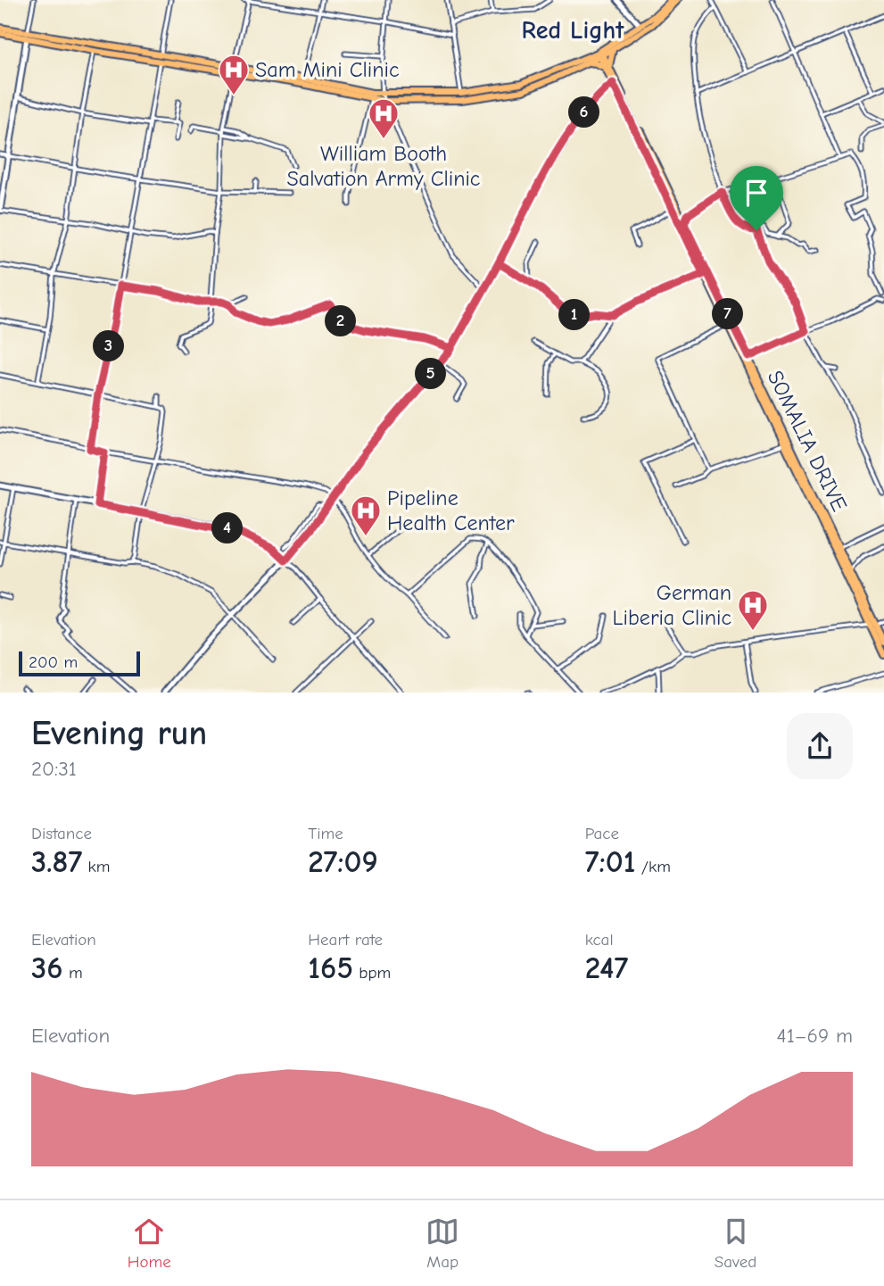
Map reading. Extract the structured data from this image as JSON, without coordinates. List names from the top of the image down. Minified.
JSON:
{"streets":{"main road":["SOMALIA DRIVE"]},"districts":["Red Light"],"places":{"hospital":["Sam Mini Clinic","William Booth Salvation Army Clinic","Pipeline Health Center","German Liberia Clinic"]},"scale_bar":"200 m","page":{"pins":["6","7","1","2","3","5","4"],"scale":"200 m","heading":["Evening run","20:31"],"stats":[["Distance","3.87 km"],["Time","27:09"],["Pace","7:01 /km"],["Elevation","36 m"],["Heart rate","165 bpm"],["kcal","247"]],"chart":["Elevation","41–69 m"],"tabs":["Home","Map","Saved"]}}
